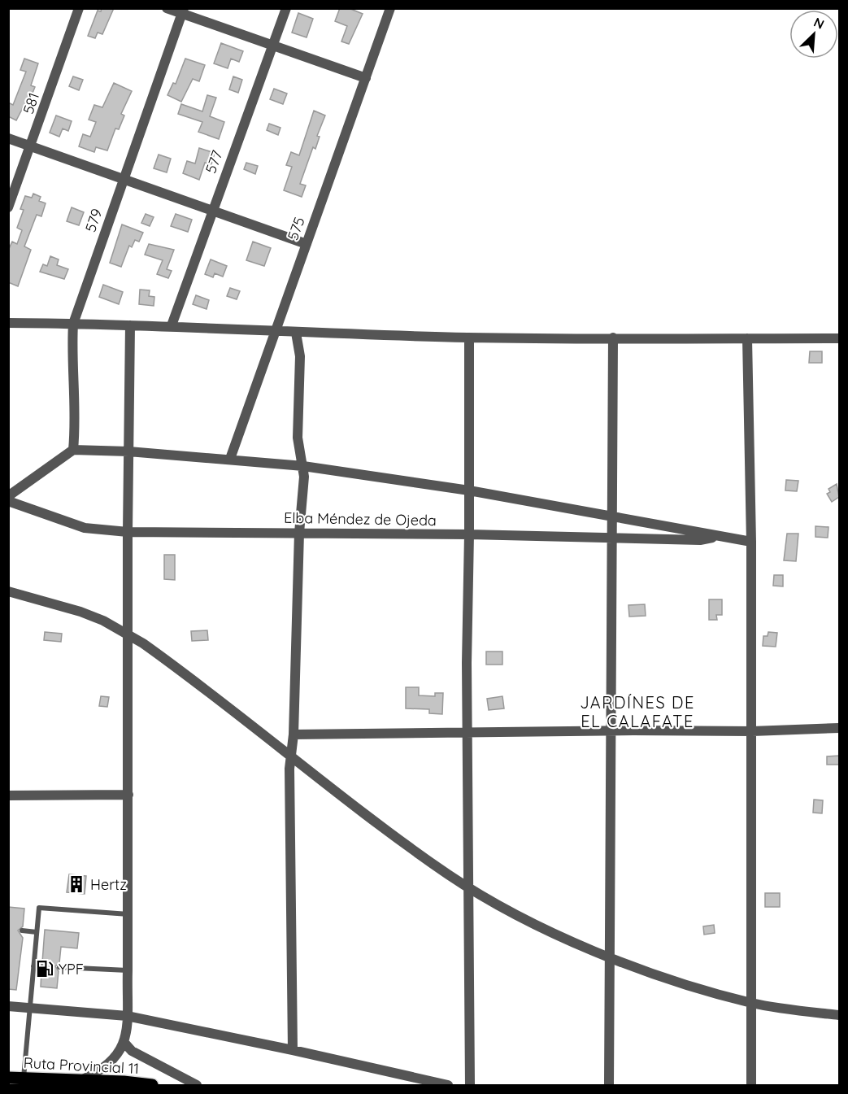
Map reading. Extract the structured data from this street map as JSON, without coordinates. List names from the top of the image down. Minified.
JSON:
{"streets":{"main road":["Ruta Provincial 11"],"street":["581","577","579","575","Elba Méndez de Ojeda"]},"districts":["JARDÍNES DE EL CALAFATE"],"places":{"building":["Hertz"],"fuel station":["YPF"]},"north":"top right"}
